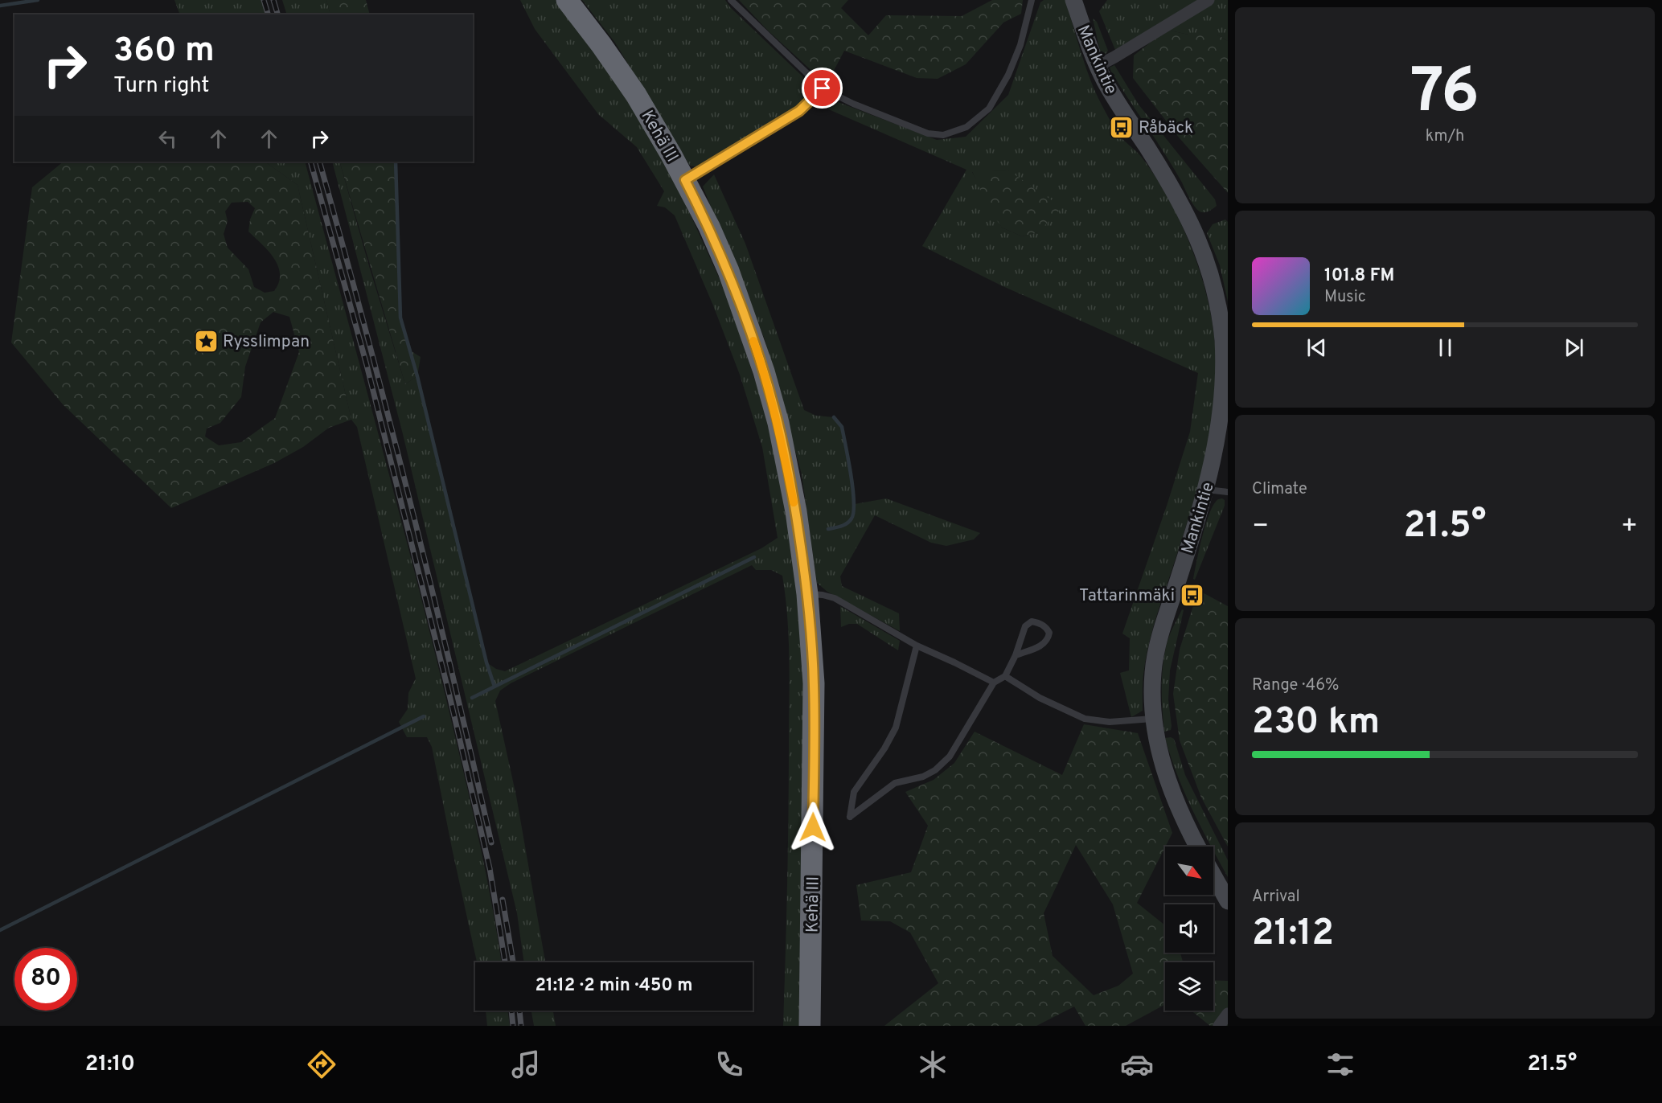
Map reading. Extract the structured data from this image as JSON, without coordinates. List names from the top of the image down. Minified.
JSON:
{"streets":{"highway":["Kehä III"],"street":["Mankintie"]},"places":{"bus stop":["Råbäck","Tattarinmäki"],"place":["Rysslimpan"]},"north":"bottom right","page":{"tile":[["76","km/h"],"Climate",["Range · 46%","230 km"],["Arrival","21:12"]],"turn":["360 m","Turn right"],"song":["101.8 FM","Music"],"heat":["−","21.5°","+"],"limit":"80","trip":"21:12 · 2 min · 450 m","tabs":["21:10","21.5°"]}}
